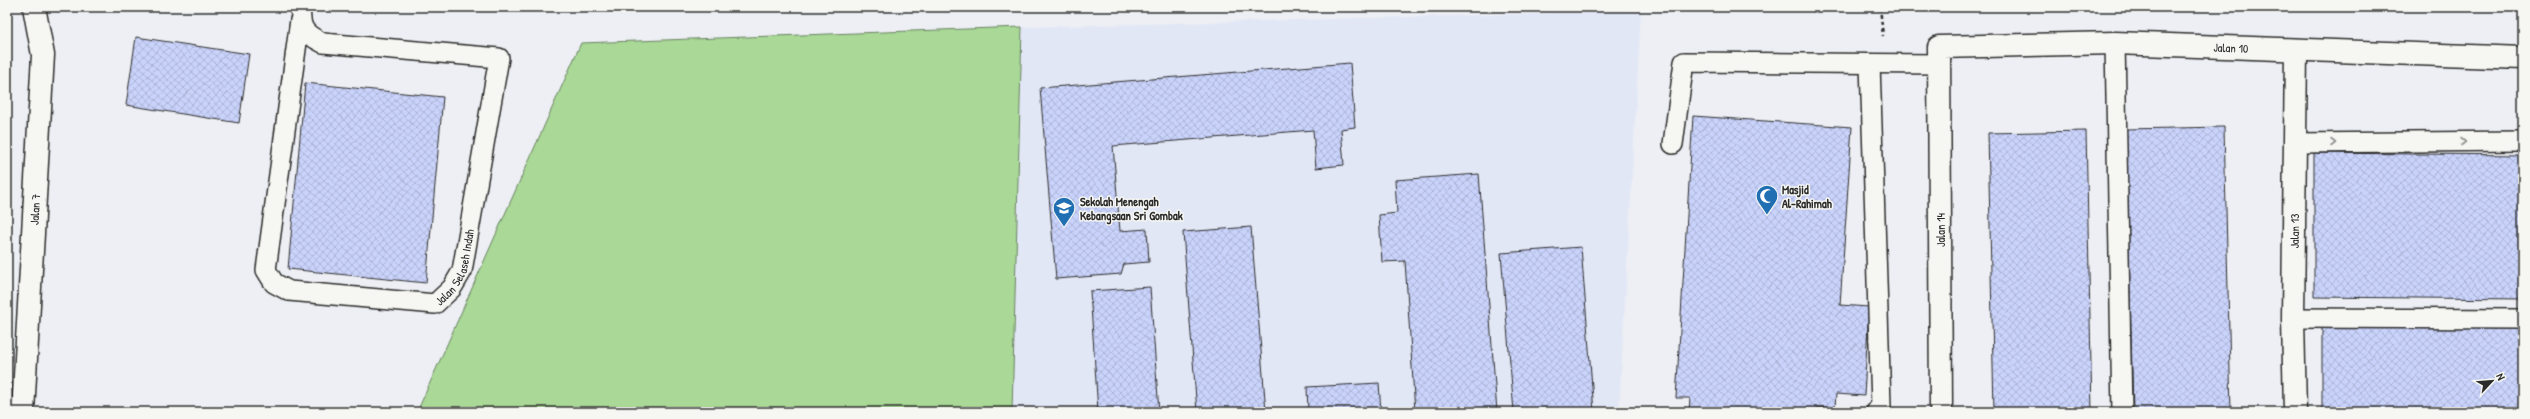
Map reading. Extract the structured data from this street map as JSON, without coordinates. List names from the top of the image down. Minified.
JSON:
{"streets":{"street":["Jalan 10","Jalan 7","Jalan 14","Jalan 13"],"lane":["Jalan Selaseh Indah"]},"crossings":[["Jalan 10","Jalan 14"],["Jalan 10","Jalan 13"]],"places":{"mosque":["Masjid Al-Rahimah"],"school or university":["Sekolah Menengah Kebangsaan Sri Gombak"]},"north":"top right"}
